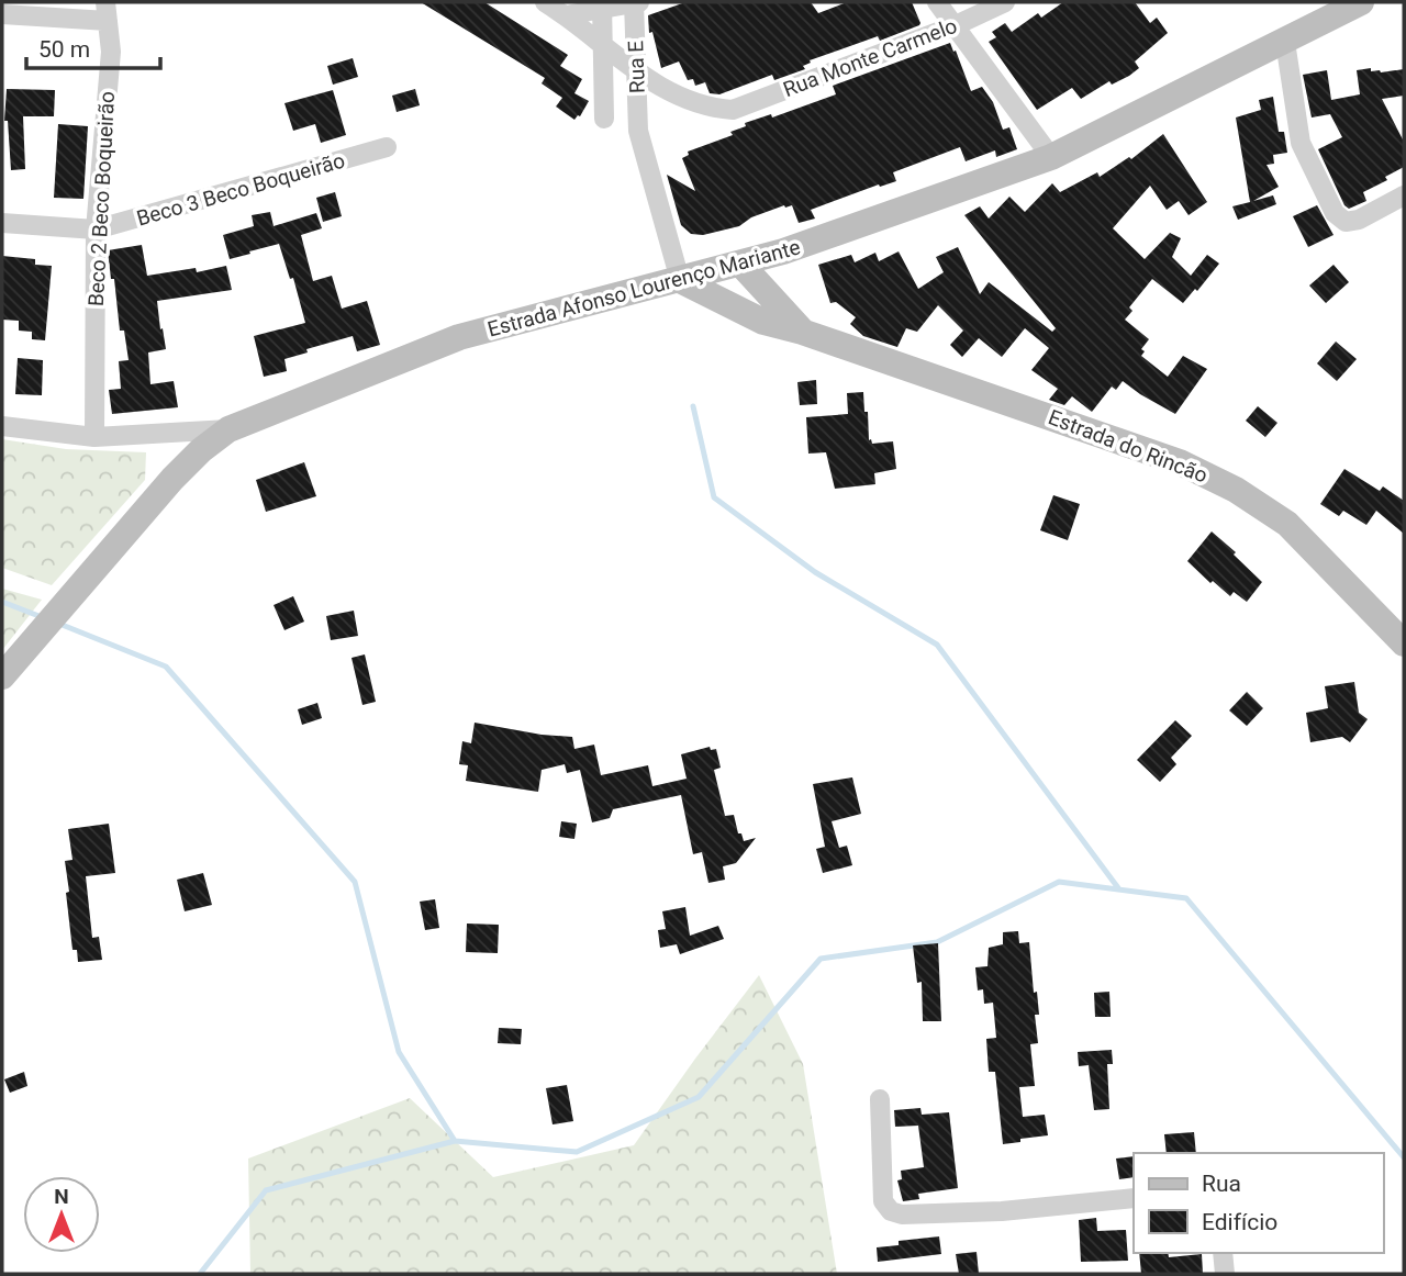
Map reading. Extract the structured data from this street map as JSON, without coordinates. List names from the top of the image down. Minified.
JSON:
{"streets":{"main road":["Estrada Afonso Lourenço Mariante","Estrada do Rincão"],"street":["Rua Monte Carmelo","Rua E","Beco 3 Beco Boqueirão","Beco 2 Beco Boqueirão"]},"crossings":[["Rua Monte Carmelo","Rua E"],["Rua E","Estrada Afonso Lourenço Mariante"],["Rua E","Estrada do Rincão"],["Beco 3 Beco Boqueirão","Beco 2 Beco Boqueirão"],["Estrada Afonso Lourenço Mariante","Estrada do Rincão"]],"legend":["Rua","Edifício"],"scale_bar":"50 m","north":"top"}
